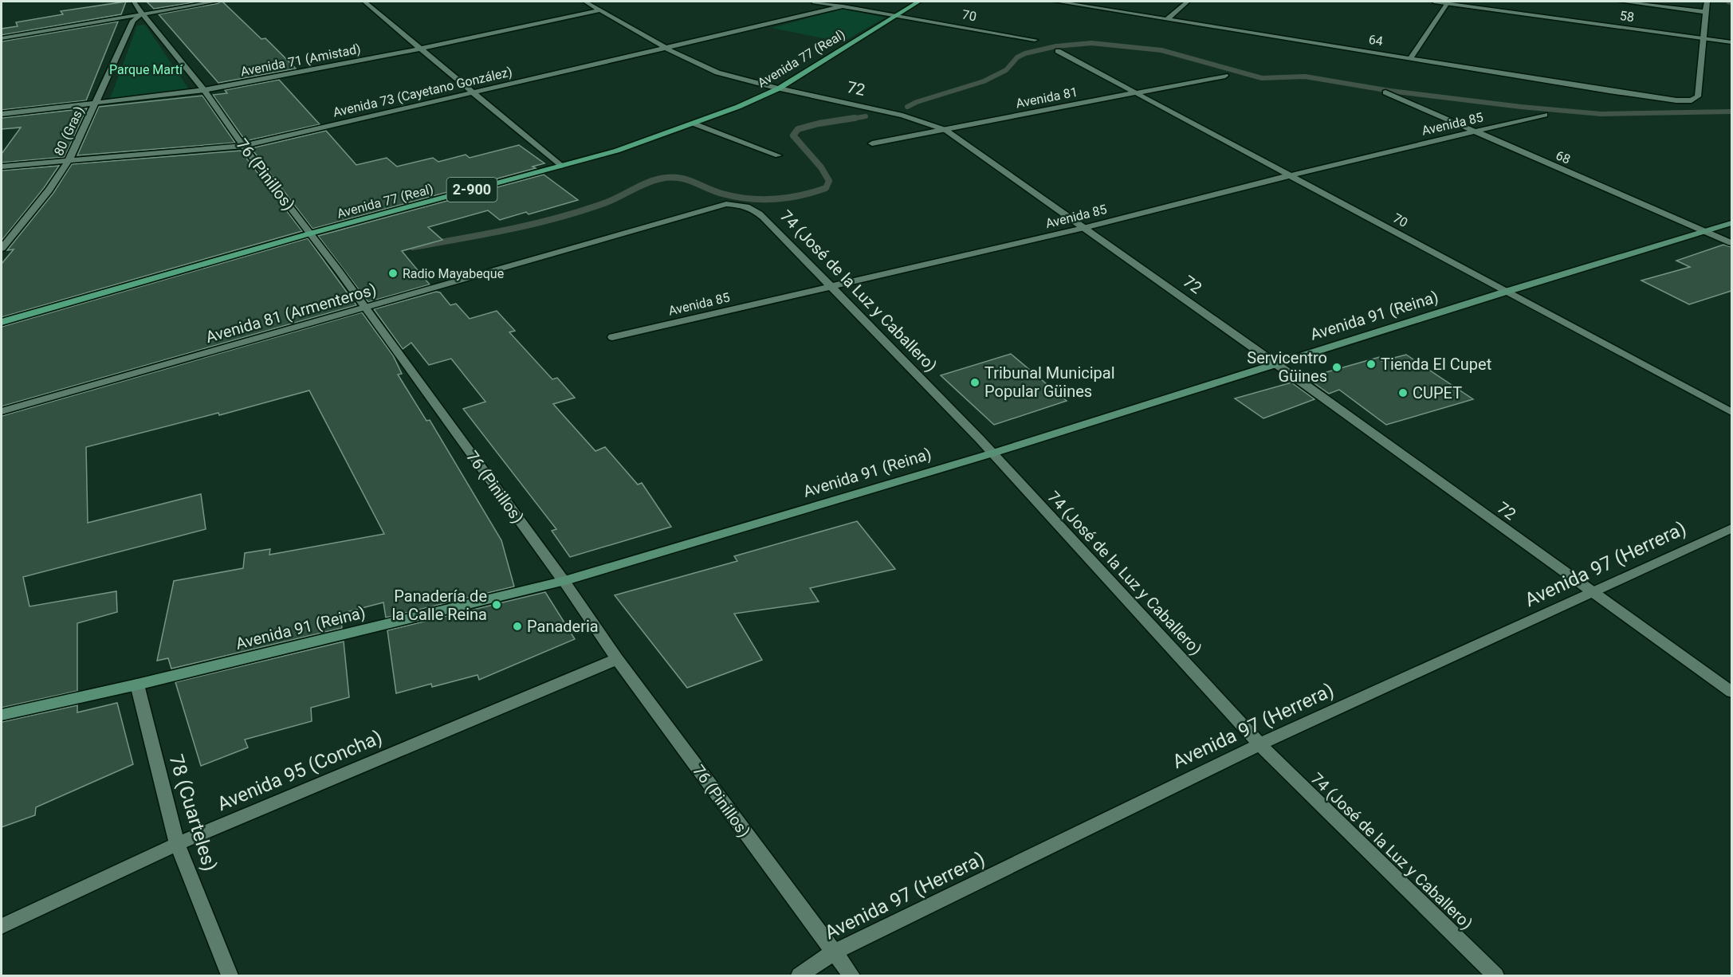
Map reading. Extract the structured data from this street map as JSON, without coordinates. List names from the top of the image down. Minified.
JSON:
{"streets":{"main road":["Avenida 77 (Real)","2-900","Avenida 91 (Reina)"],"street":["70","58","64","Avenida 71 (Amistad)","72","Avenida 73 (Cayetano González)","Avenida 81","Avenida 85","80 (Gras)","68","76 (Pinillos)","74 (José de la Luz y Caballero)","Avenida 81 (Armenteros)","Avenida 97 (Herrera)","Avenida 95 (Concha)","78 (Cuarteles)"]},"crossings":[["70","Avenida 77 (Real)"],["70","Avenida 73 (Cayetano González)"],["70","Avenida 81"],["70","Avenida 85"],["70","Avenida 91 (Reina)"],["58","64"],["Avenida 77 (Real)","72"],["Avenida 77 (Real)","76 (Pinillos)"],["Avenida 71 (Amistad)","72"],["Avenida 71 (Amistad)","80 (Gras)"],["Avenida 71 (Amistad)","76 (Pinillos)"],["72","Avenida 73 (Cayetano González)"],["72","Avenida 81"],["72","Avenida 85"],["72","Avenida 91 (Reina)"],["72","Avenida 97 (Herrera)"],["Avenida 73 (Cayetano González)","80 (Gras)"],["Avenida 73 (Cayetano González)","76 (Pinillos)"],["Avenida 85","68"],["Avenida 85","74 (José de la Luz y Caballero)"],["80 (Gras)","76 (Pinillos)"],["68","Avenida 91 (Reina)"],["76 (Pinillos)","Avenida 81 (Armenteros)"],["76 (Pinillos)","Avenida 91 (Reina)"],["76 (Pinillos)","Avenida 97 (Herrera)"],["76 (Pinillos)","Avenida 95 (Concha)"],["74 (José de la Luz y Caballero)","Avenida 81 (Armenteros)"],["74 (José de la Luz y Caballero)","Avenida 91 (Reina)"],["74 (José de la Luz y Caballero)","Avenida 97 (Herrera)"],["Avenida 91 (Reina)","78 (Cuarteles)"],["Avenida 95 (Concha)","78 (Cuarteles)"]],"parks":["Parque Martí"],"places":["Radio Mayabeque","Tienda El Cupet","Servicentro Güines","Tribunal Municipal Popular Güines","CUPET","Panadería de la Calle Reina","Panaderia"]}
